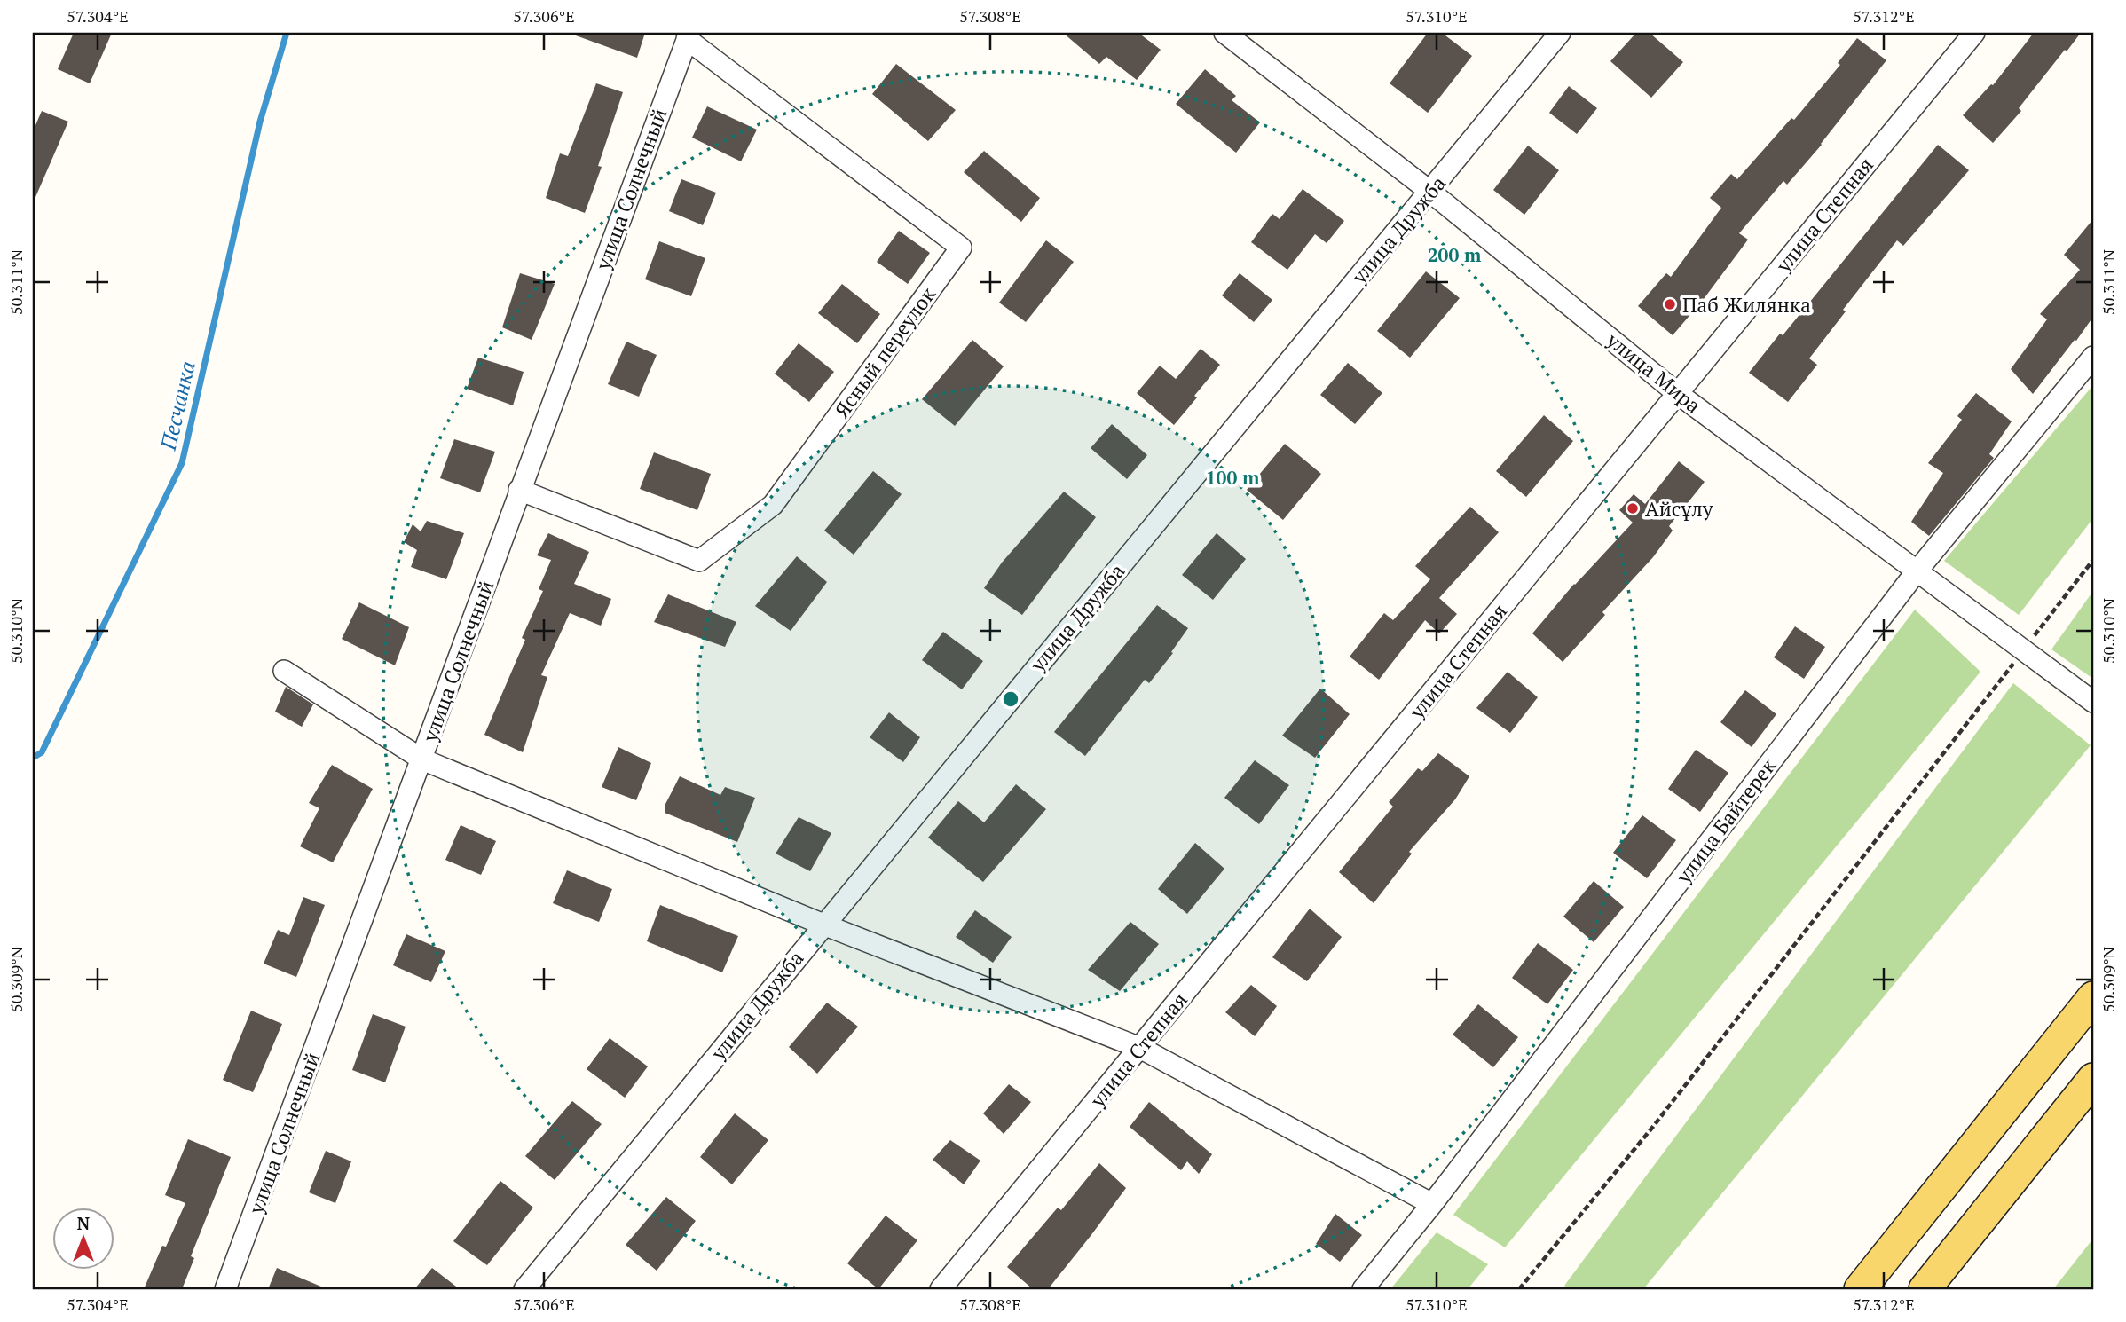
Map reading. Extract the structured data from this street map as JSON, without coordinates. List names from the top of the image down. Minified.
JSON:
{"streets":{"street":["улица Солнечный","улица Степная","улица Дружба","Ясный переулок","улица Мира","улица Байтерек"]},"crossings":[["улица Солнечный","Ясный переулок"],["улица Степная","улица Мира"],["улица Дружба","улица Мира"],["улица Мира","улица Байтерек"]],"water":["Песчанка"],"places":["Паб Жилянка","Айсұлу"],"north":"top","coordinates":["57.304°E","57.306°E","57.308°E","57.310°E","57.312°E","50.311°N","50.310°N","50.309°N"],"rings":["200 m","100 m"]}
